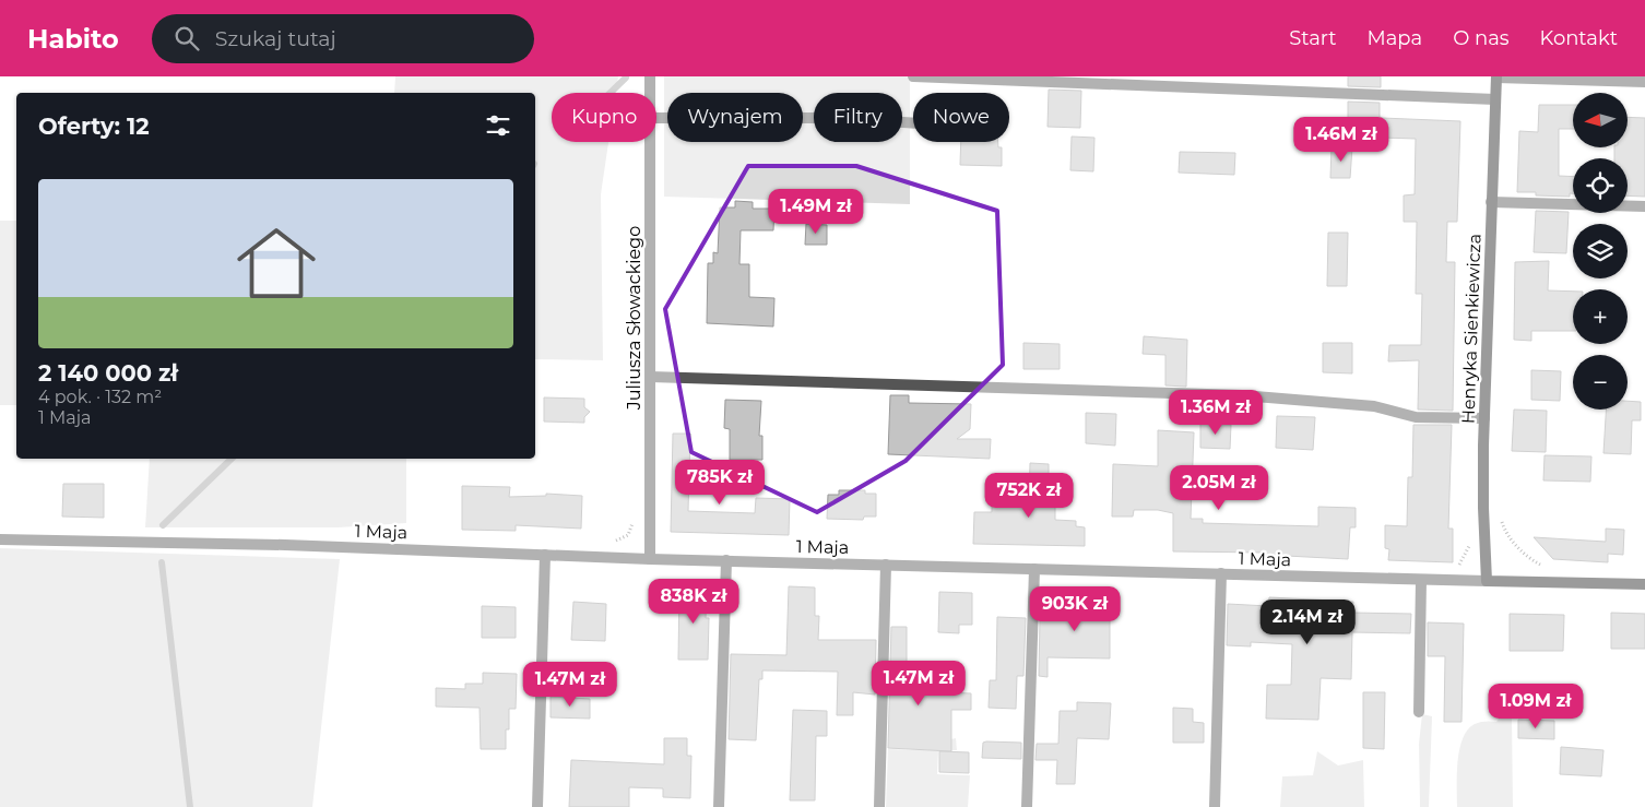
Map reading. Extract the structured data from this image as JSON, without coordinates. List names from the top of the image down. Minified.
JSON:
{"streets":{"street":["Juliusza Słowackiego","Henryka Sienkiewicza","1 Maja"]},"crossings":[["Juliusza Słowackiego","1 Maja"],["Henryka Sienkiewicza","1 Maja"]],"north":"left","page":{"header":"Habito","search":"Szukaj tutaj","nav":["Start","Mapa","O nas","Kontakt"],"map_buttons":["+","−"],"chip":["Kupno","Wynajem","Filtry","Nowe"],"heading":"Oferty: 12","price":["1.46M zł","1.49M zł","1.36M zł","785K zł","2.05M zł","752K zł","838K zł","903K zł","2.14M zł","1.47M zł","1.47M zł","1.09M zł"],"list":[{"name":"2 140 000 zł","note":"4 pok. · 132 m² · 1 Maja"}]}}
